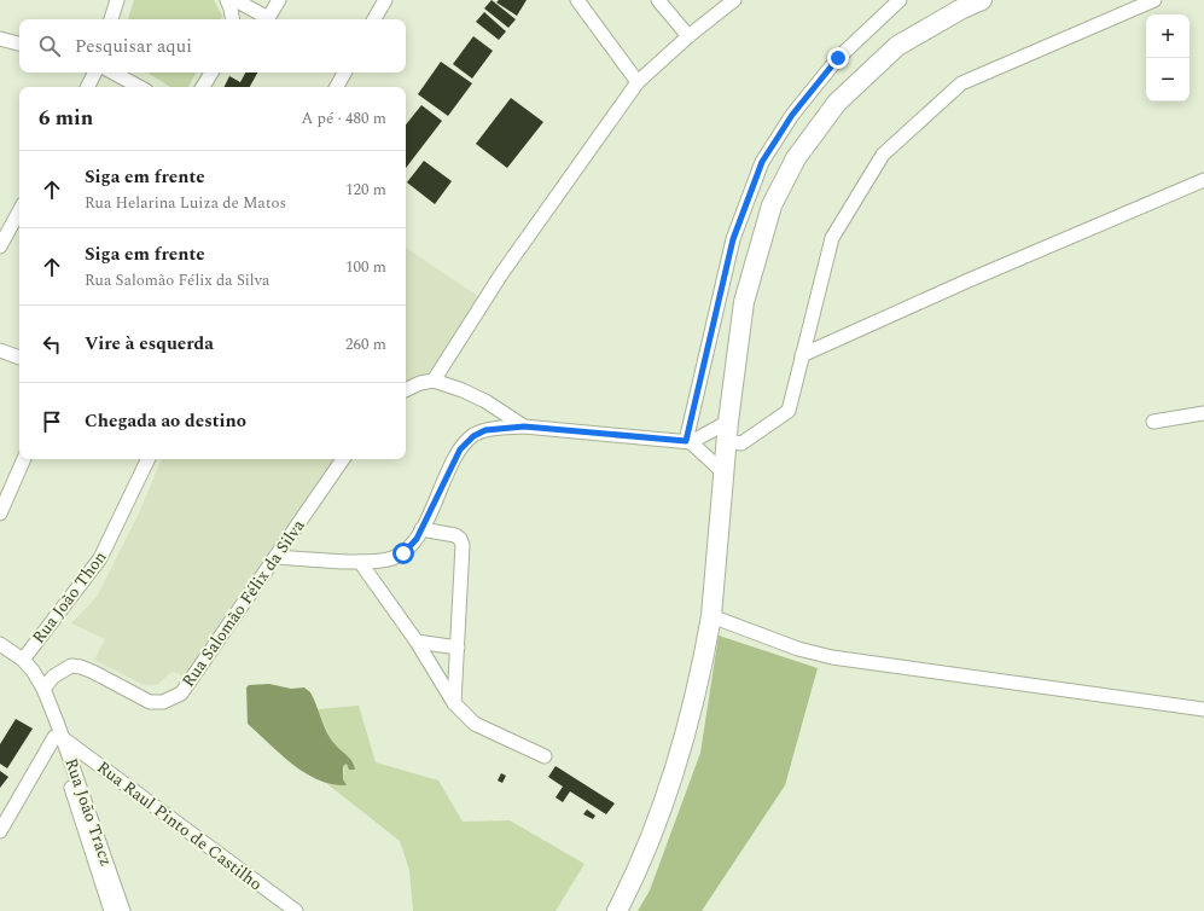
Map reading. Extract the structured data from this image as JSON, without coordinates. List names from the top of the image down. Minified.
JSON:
{"streets":{"street":["Rua João Thon","Rua Salomão Félix da Silva","Rua João Tracz","Rua Raul Pinto de Castilho"]},"crossings":[["Rua João Thon","Rua João Tracz"],["Rua Salomão Félix da Silva","Rua João Tracz"],["Rua João Tracz","Rua Raul Pinto de Castilho"]],"page":{"map_buttons":["+","−"],"search":"Pesquisar aqui","heading":["6 min","A pé · 480 m"],"list":[["Siga em frente","Rua Helarina Luiza de Matos","120 m"],["Siga em frente","Rua Salomão Félix da Silva","100 m"],["Vire à esquerda","260 m"],"Chegada ao destino"]}}
